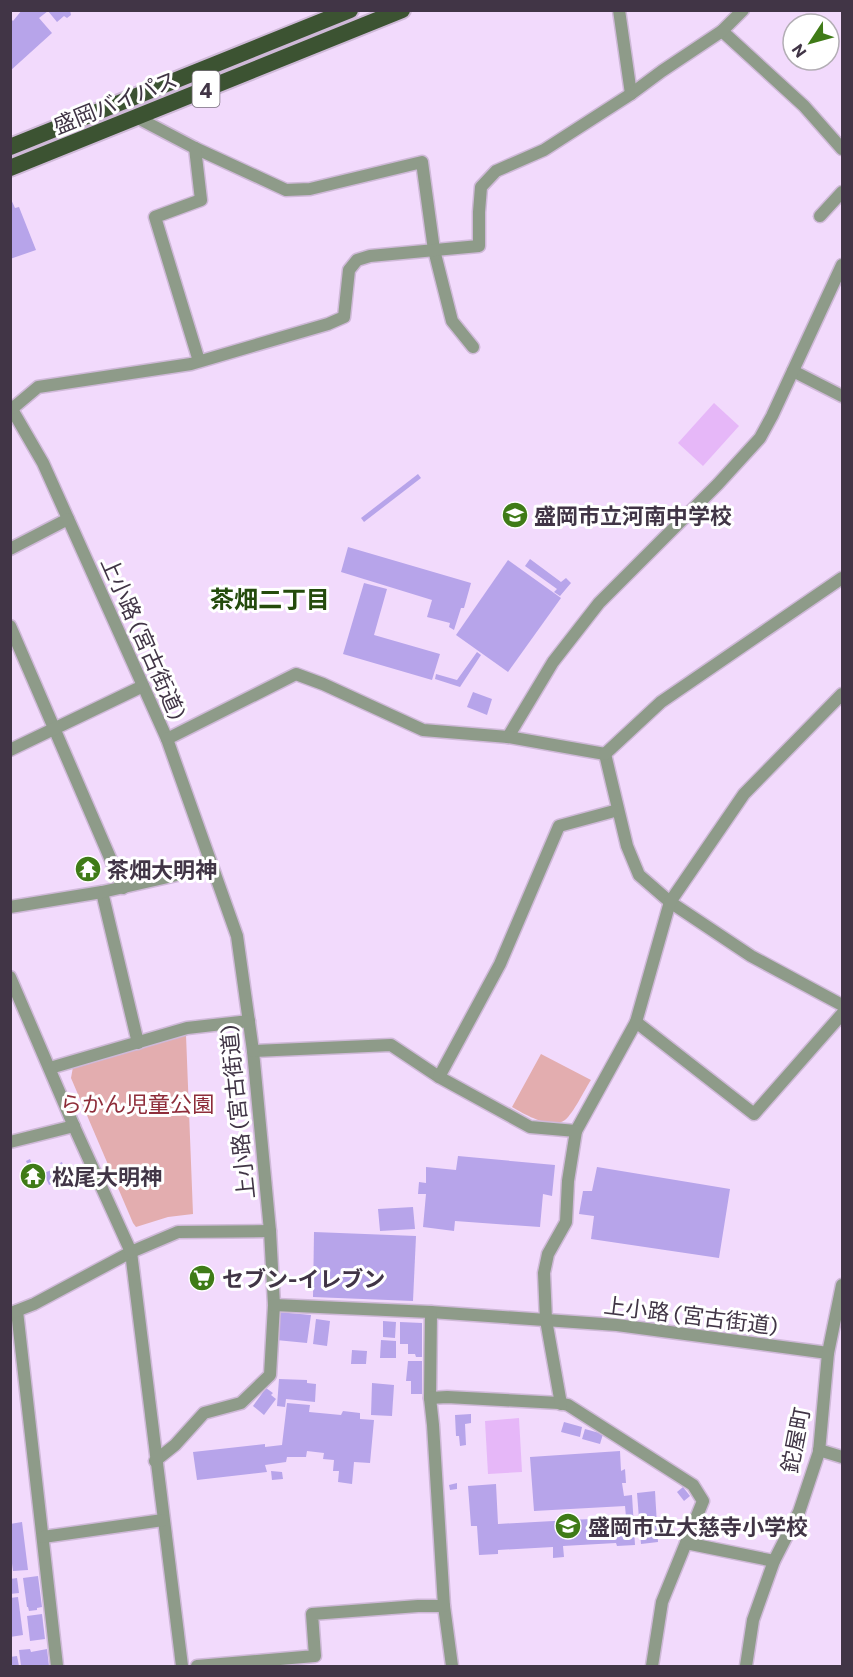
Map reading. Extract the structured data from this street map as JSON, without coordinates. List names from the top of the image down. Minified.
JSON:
{"streets":{"highway":["4","盛岡バイパス"],"street":["上小路 (宮古街道)","鉈屋町"]},"crossings":[["上小路 (宮古街道)","鉈屋町"]],"districts":["茶畑二丁目"],"parks":["らかん児童公園"],"places":{"school or university":["盛岡市立河南中学校","盛岡市立大慈寺小学校"],"temple":["茶畑大明神","松尾大明神"],"supermarket":["セブン-イレブン"]},"north":"bottom left"}
